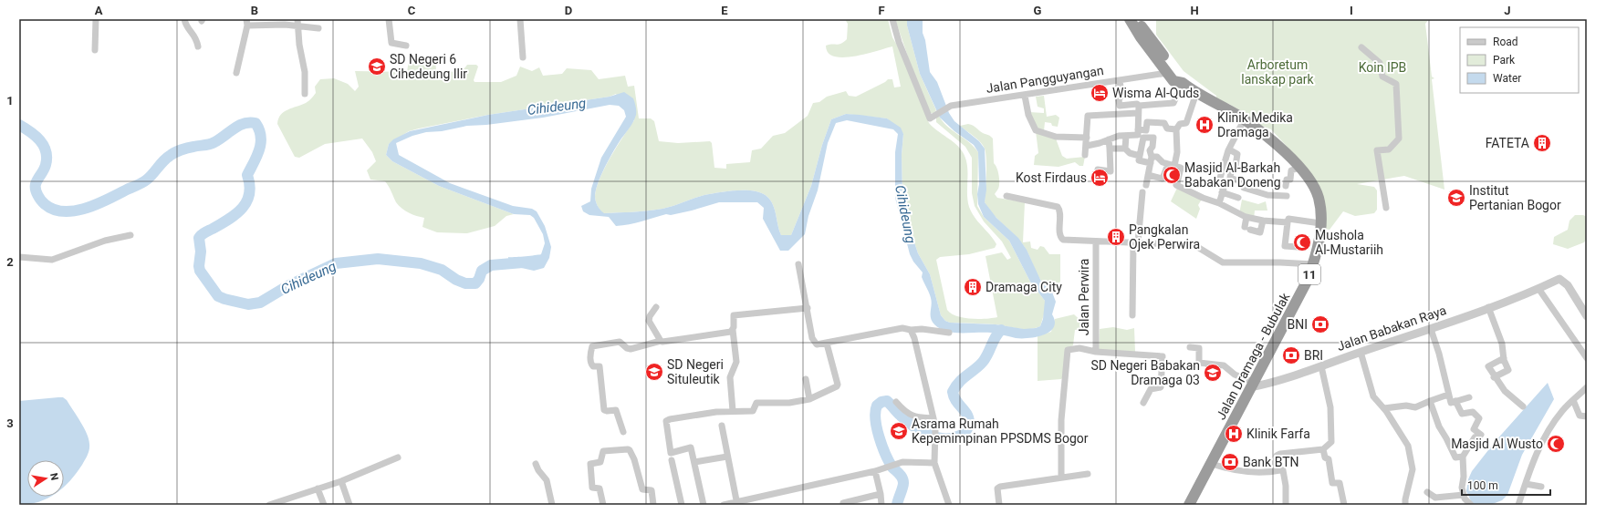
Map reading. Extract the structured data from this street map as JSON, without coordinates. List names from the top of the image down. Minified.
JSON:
{"streets":{"highway":["11","Jalan Dramaga - Bubulak"],"street":["Jalan Pangguyangan","Jalan Perwira","Jalan Babakan Raya"]},"crossings":[["Jalan Pangguyangan","11"],["11","Jalan Dramaga - Bubulak"],["Jalan Perwira","Jalan Dramaga - Bubulak"],["Jalan Babakan Raya","Jalan Dramaga - Bubulak"]],"water":["Cihideung"],"parks":["Arboretum lanskap park","Koin IPB"],"places":{"school or university":["SD Negeri 6 Cihedeung Ilir","Institut Pertanian Bogor","SD Negeri Situleutik","SD Negeri Babakan Dramaga 03","Asrama Rumah Kepemimpinan PPSDMS Bogor"],"hotel":["Wisma Al-Quds","Kost Firdaus"],"hospital":["Klinik Medika Dramaga","Klinik Farfa"],"building":["FATETA","Pangkalan Ojek Perwira","Dramaga City"],"mosque":["Masjid Al-Barkah Babakan Doneng","Mushola Al-Mustariih","Masjid Al Wusto"],"bank":["BNI","BRI","Bank BTN"]},"legend":["Road","Park","Water"],"scale_bar":"100 m","north":"right","grid":{"columns":["A","B","C","D","E","F","G","H","I","J"],"rows":["1","2","3"]}}
